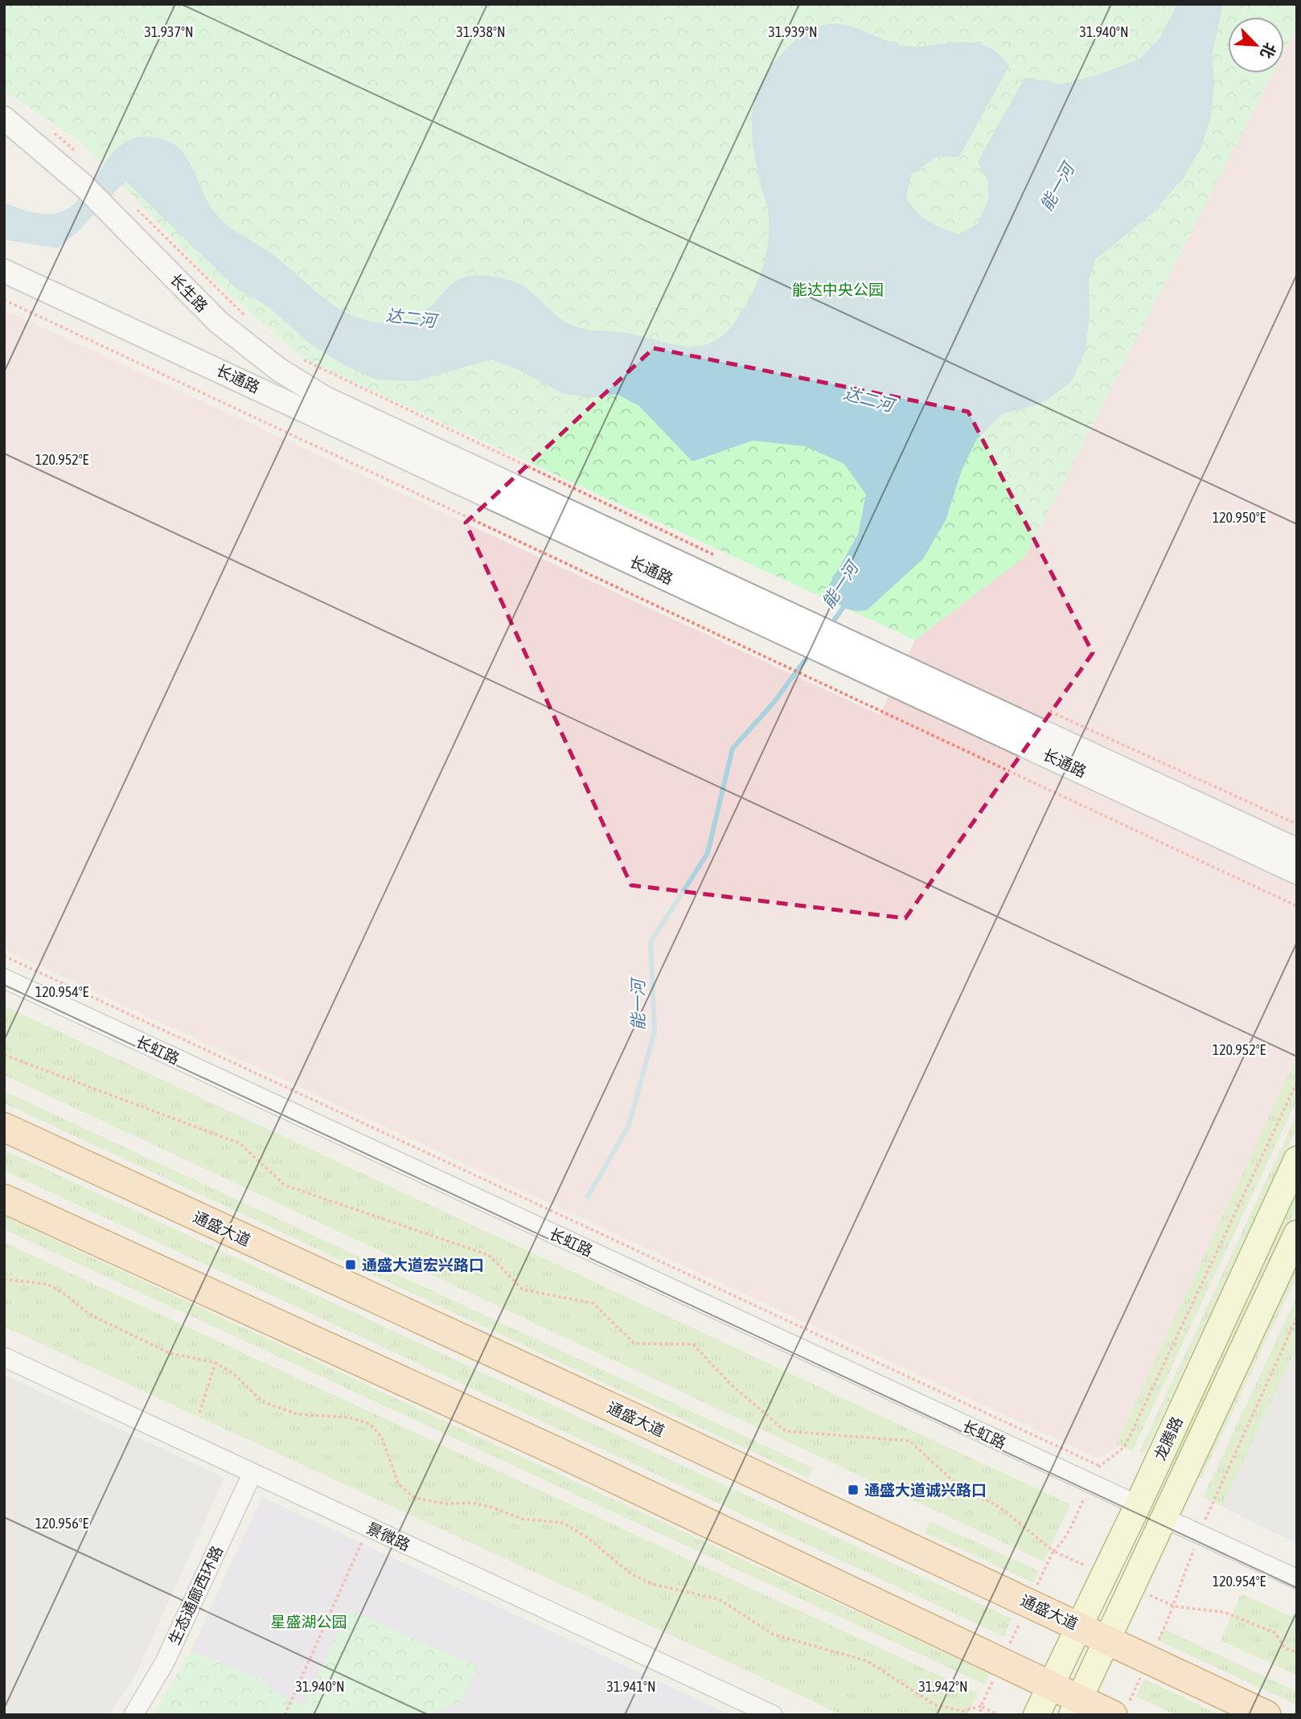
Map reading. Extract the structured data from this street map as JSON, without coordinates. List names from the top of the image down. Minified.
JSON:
{"streets":{"main road":["通盛大道","龙腾路"],"street":["长生路","长通路","长虹路","景微路","生态通廊西环路"]},"crossings":[["长生路","长通路"],["长虹路","龙腾路"],["通盛大道","龙腾路"],["景微路","生态通廊西环路"]],"water":["能一河","达二河"],"parks":["能达中央公园","星盛湖公园"],"places":{"transit":["通盛大道宏兴路口","通盛大道诚兴路口"]},"north":"bottom right","coordinates":["31.937°N","31.938°N","31.939°N","31.940°N","120.952°E","120.950°E","120.954°E","120.956°E","31.941°N","31.942°N"]}
